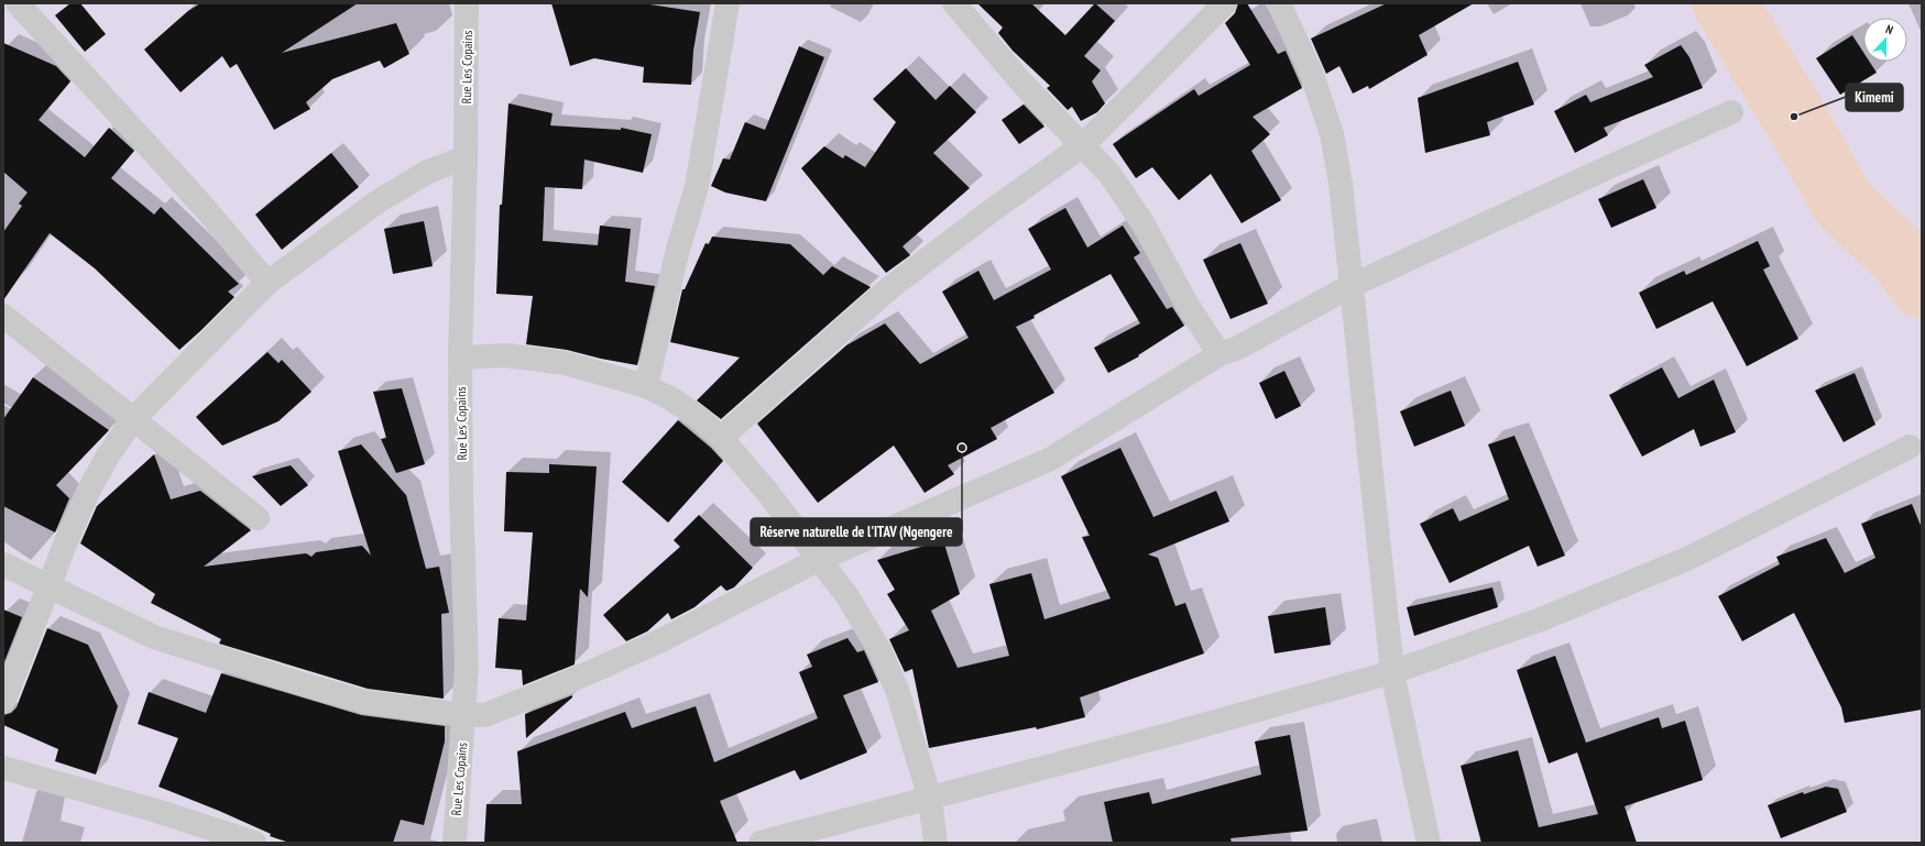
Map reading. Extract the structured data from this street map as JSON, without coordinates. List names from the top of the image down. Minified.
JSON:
{"streets":{"street":["Rue Les Copains"]},"places":["Kimemi","Réserve naturelle de l'ITAV (Ngengere"],"north":"top"}
